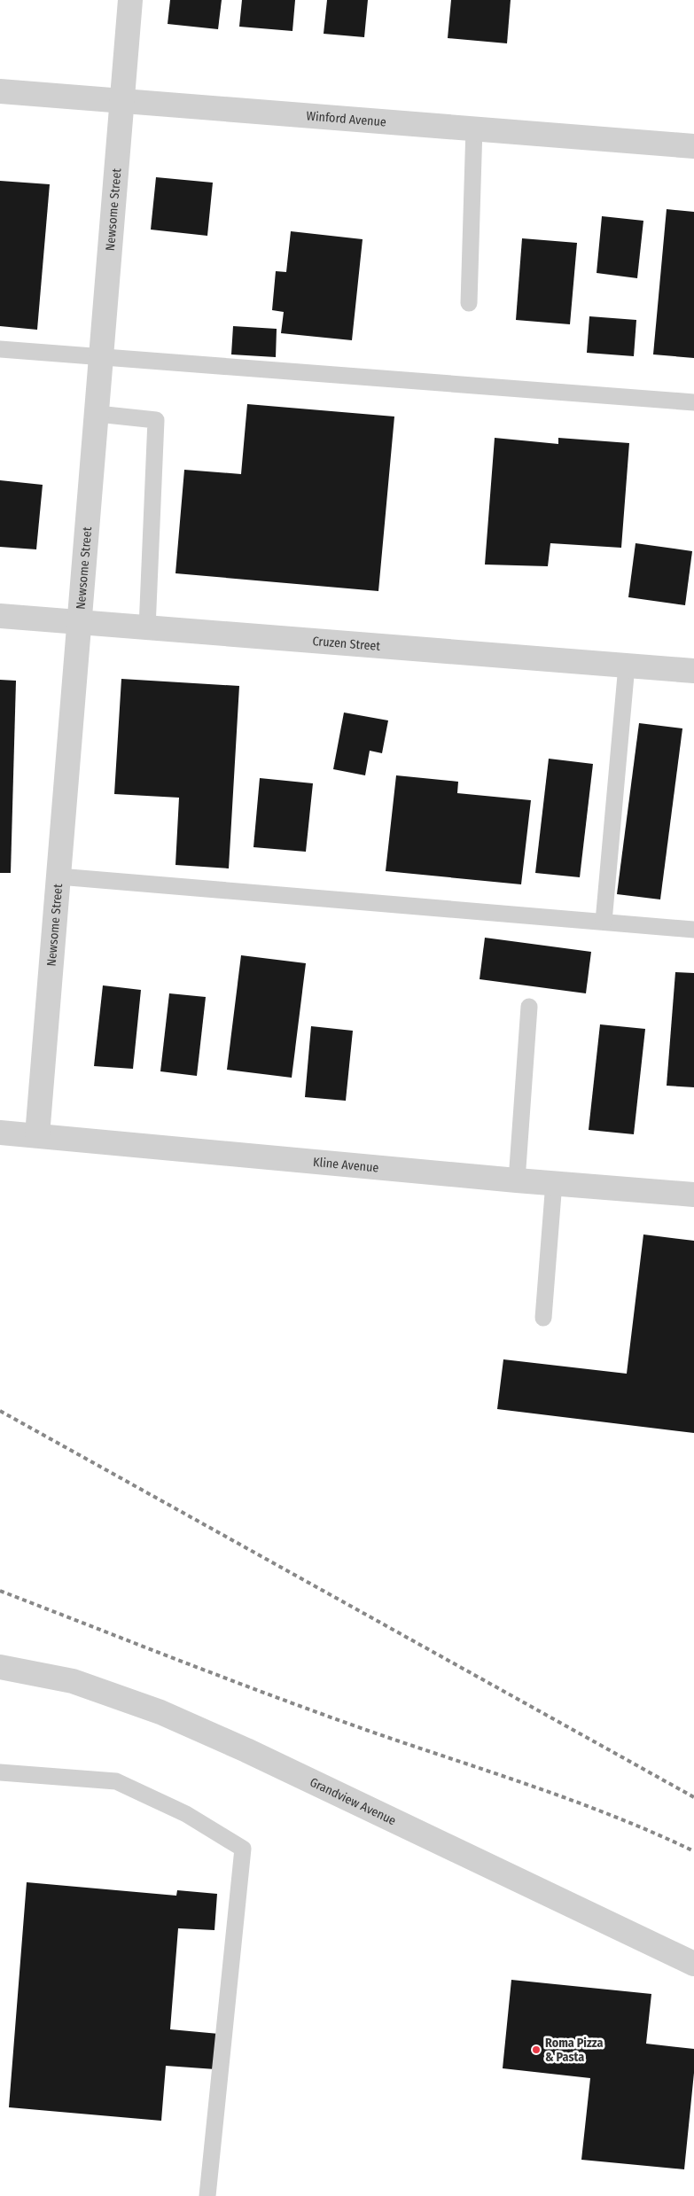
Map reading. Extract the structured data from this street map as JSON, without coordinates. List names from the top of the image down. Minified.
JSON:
{"streets":{"street":["Winford Avenue","Newsome Street","Cruzen Street","Kline Avenue","Grandview Avenue"]},"crossings":[["Winford Avenue","Newsome Street"],["Newsome Street","Cruzen Street"],["Newsome Street","Kline Avenue"]],"places":["Roma Pizza & Pasta"]}
